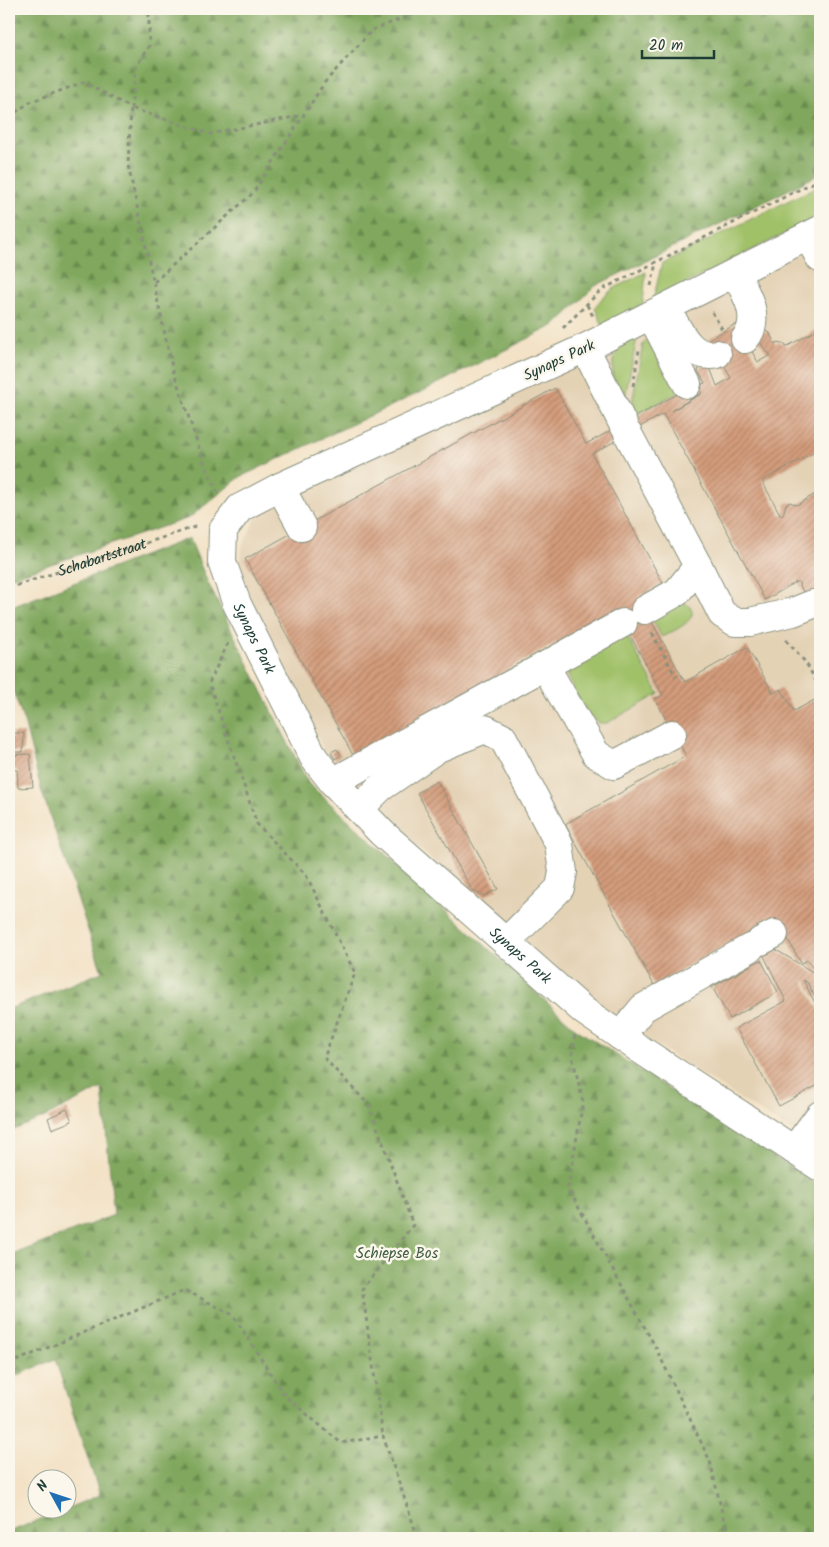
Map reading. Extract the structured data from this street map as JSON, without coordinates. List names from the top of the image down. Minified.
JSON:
{"streets":{"street":["Synaps Park"],"path":["Schabartstraat"]},"crossings":[["Synaps Park","Schabartstraat"]],"parks":["Schiepse Bos"],"scale_bar":"20 m","north":"top left"}
